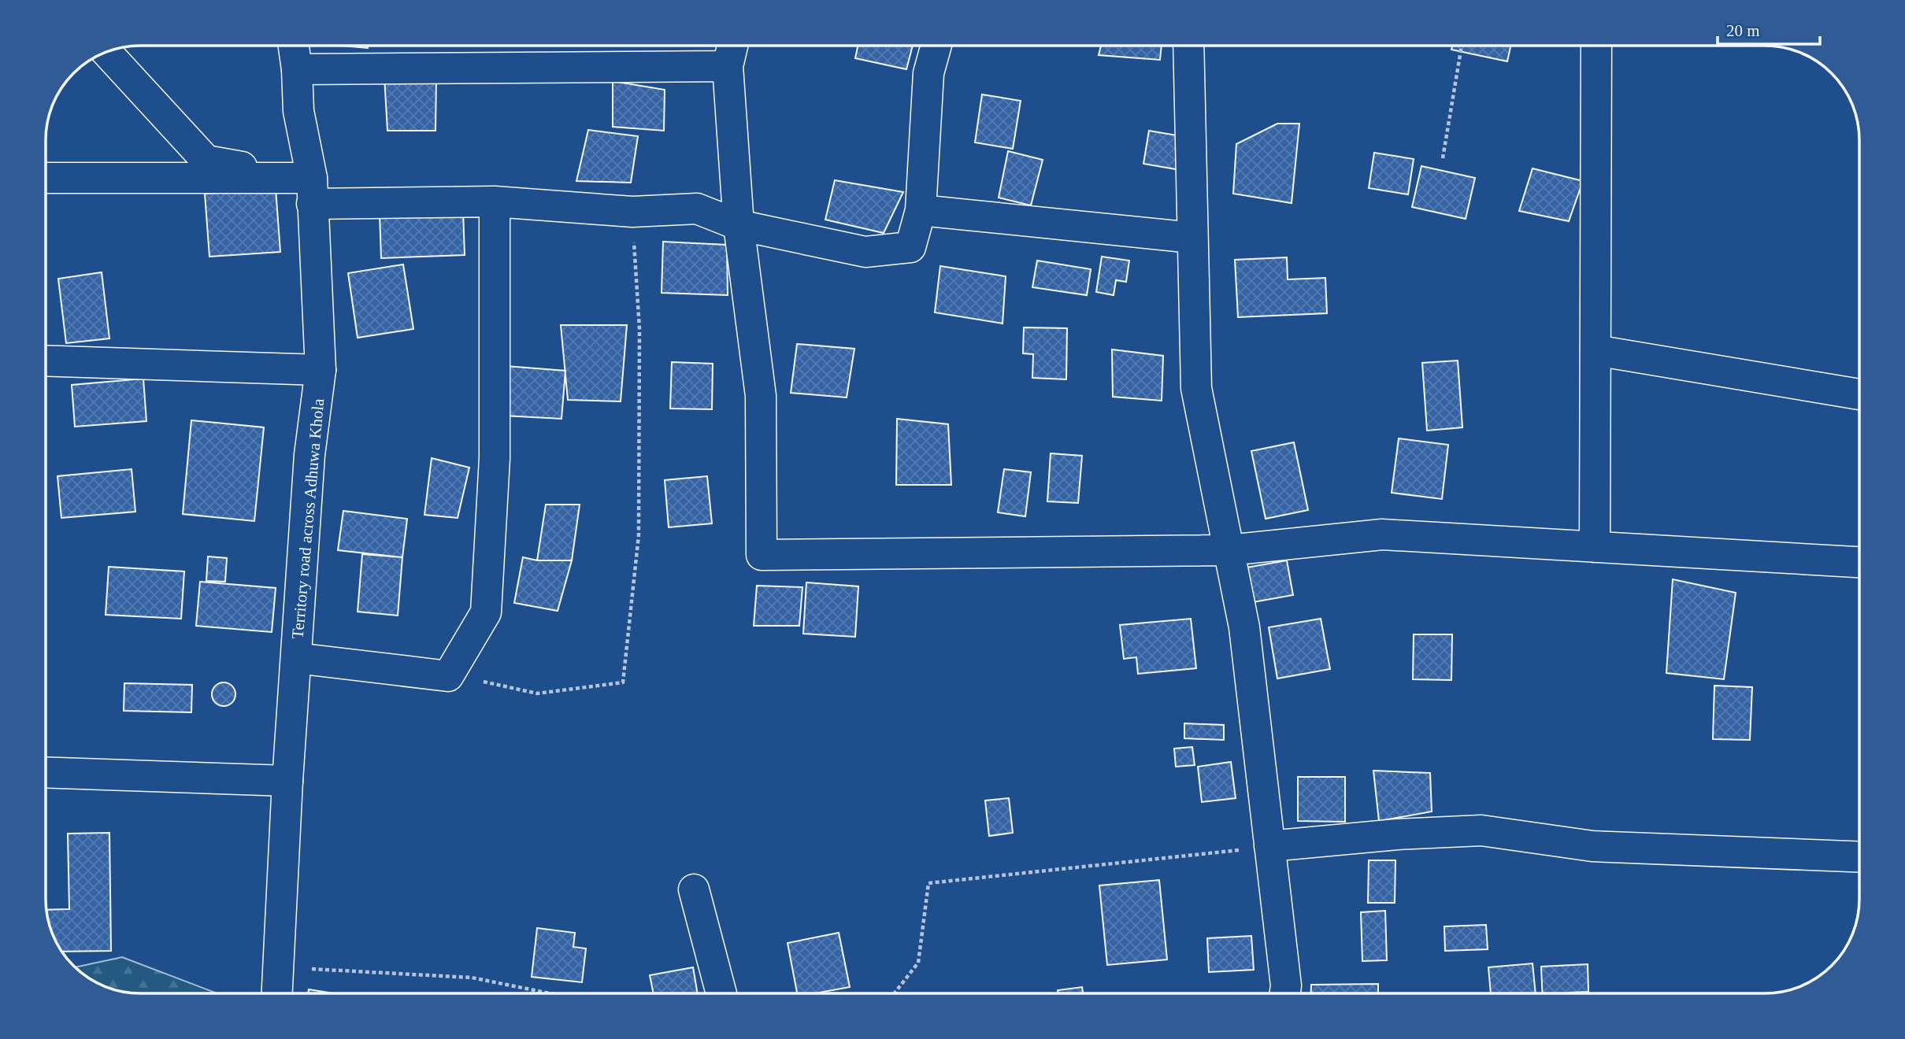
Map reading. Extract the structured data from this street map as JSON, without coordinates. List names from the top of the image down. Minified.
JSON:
{"streets":{"street":["Territory road across Adhuwa Khola"]},"scale_bar":"20 m"}
